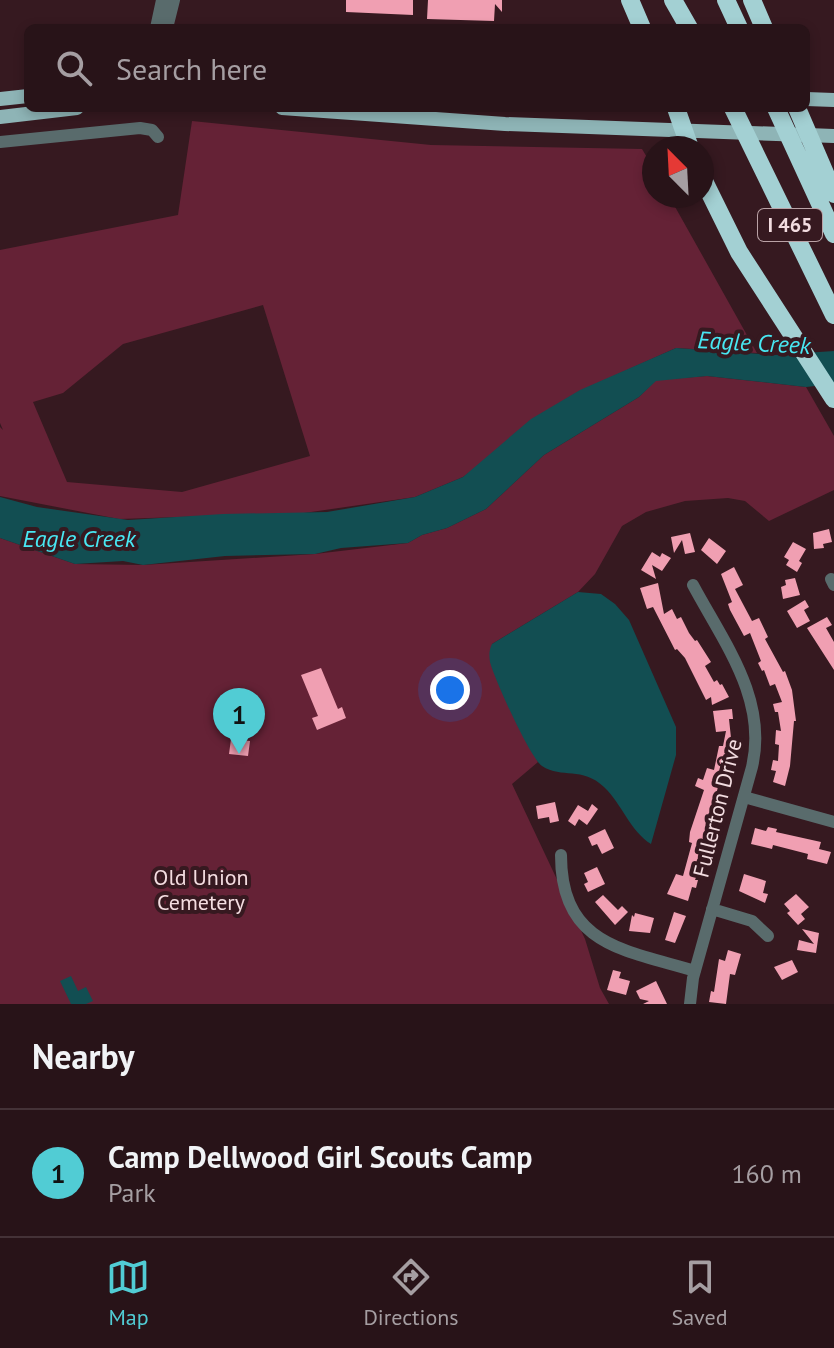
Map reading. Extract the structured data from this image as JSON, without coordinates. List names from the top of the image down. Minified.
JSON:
{"streets":{"highway":["I 465"],"street":["Fullerton Drive"]},"water":["Eagle Creek"],"parks":["Old Union Cemetery"],"north":"top left","page":{"search":"Search here","pins":"1","heading":"Nearby","list":[{"mark":"1","name":"Camp Dellwood Girl Scouts Camp","note":"Park","value":"160 m"}],"nav":["Map","Directions","Saved"]}}
